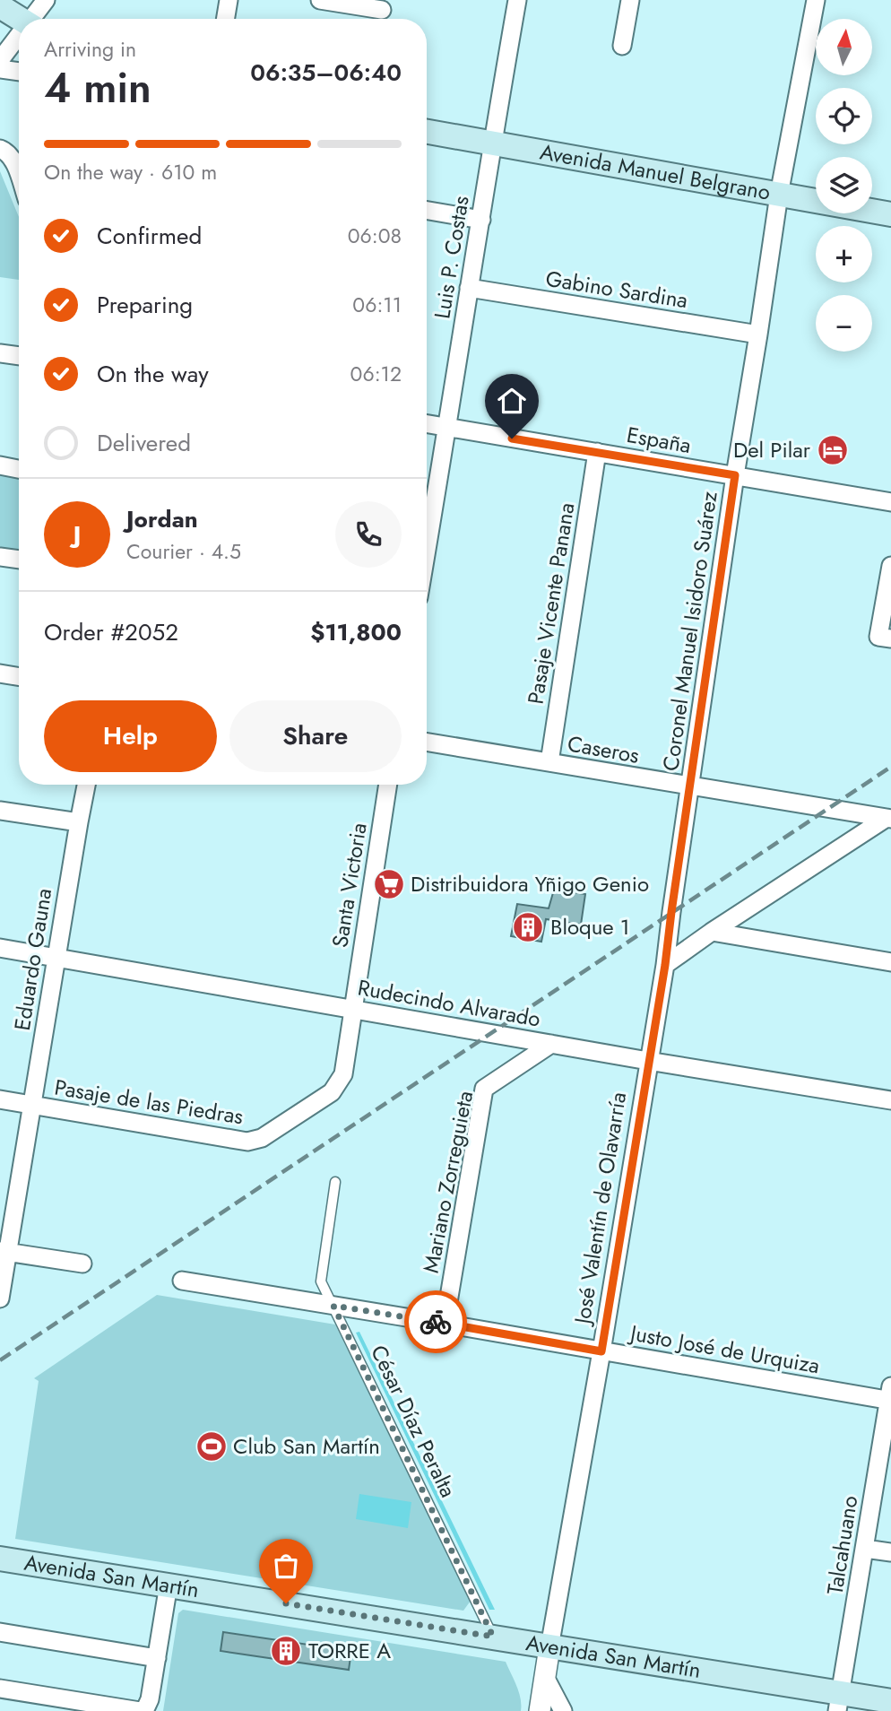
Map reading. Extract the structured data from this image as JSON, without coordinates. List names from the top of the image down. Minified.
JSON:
{"streets":{"main road":["Avenida Manuel Belgrano","Avenida San Martín"],"street":["Luis P. Costas","Gabino Sardina","España","Pasaje Vicente Panana","Coronel Manuel Isidoro Suárez","Caseros","Santa Victoria","Eduardo Gauna","Rudecindo Alvarado","Pasaje de las Piedras","Mariano Zorreguieta","José Valentín de Olavarría","Justo José de Urquiza","Talcahuano"],"lane":["César Díaz Peralta"]},"crossings":[["Avenida Manuel Belgrano","Luis P. Costas"],["Avenida Manuel Belgrano","Coronel Manuel Isidoro Suárez"],["Luis P. Costas","Gabino Sardina"],["Luis P. Costas","España"],["Gabino Sardina","Coronel Manuel Isidoro Suárez"],["España","Pasaje Vicente Panana"],["España","Coronel Manuel Isidoro Suárez"],["Pasaje Vicente Panana","Caseros"],["Coronel Manuel Isidoro Suárez","Caseros"],["Coronel Manuel Isidoro Suárez","José Valentín de Olavarría"],["Caseros","José Valentín de Olavarría"],["Santa Victoria","Rudecindo Alvarado"],["Santa Victoria","Pasaje de las Piedras"],["Eduardo Gauna","Rudecindo Alvarado"],["Eduardo Gauna","Pasaje de las Piedras"],["Rudecindo Alvarado","Mariano Zorreguieta"],["Rudecindo Alvarado","José Valentín de Olavarría"],["Mariano Zorreguieta","Justo José de Urquiza"],["José Valentín de Olavarría","Justo José de Urquiza"],["José Valentín de Olavarría","Avenida San Martín"],["Justo José de Urquiza","César Díaz Peralta"],["Justo José de Urquiza","Talcahuano"],["César Díaz Peralta","Avenida San Martín"],["Talcahuano","Avenida San Martín"]],"places":{"hotel":["Del Pilar"],"supermarket":["Distribuidora Yñigo Genio"],"building":["Bloque 1","TORRE A"],"sports":["Club San Martín"]},"north":"top","page":{"map_buttons":["+","−"],"heading":["4 min","Arriving in","06:35–06:40"],"panel":["Jordan","Courier · 4.5","Order #2052","$11,800"],"bar":"On the way · 610 m","list":[["Confirmed","06:08"],["Preparing","06:11"],["On the way","06:12"],"Delivered"],"round":"J","buttons":["Help","Share"]}}
